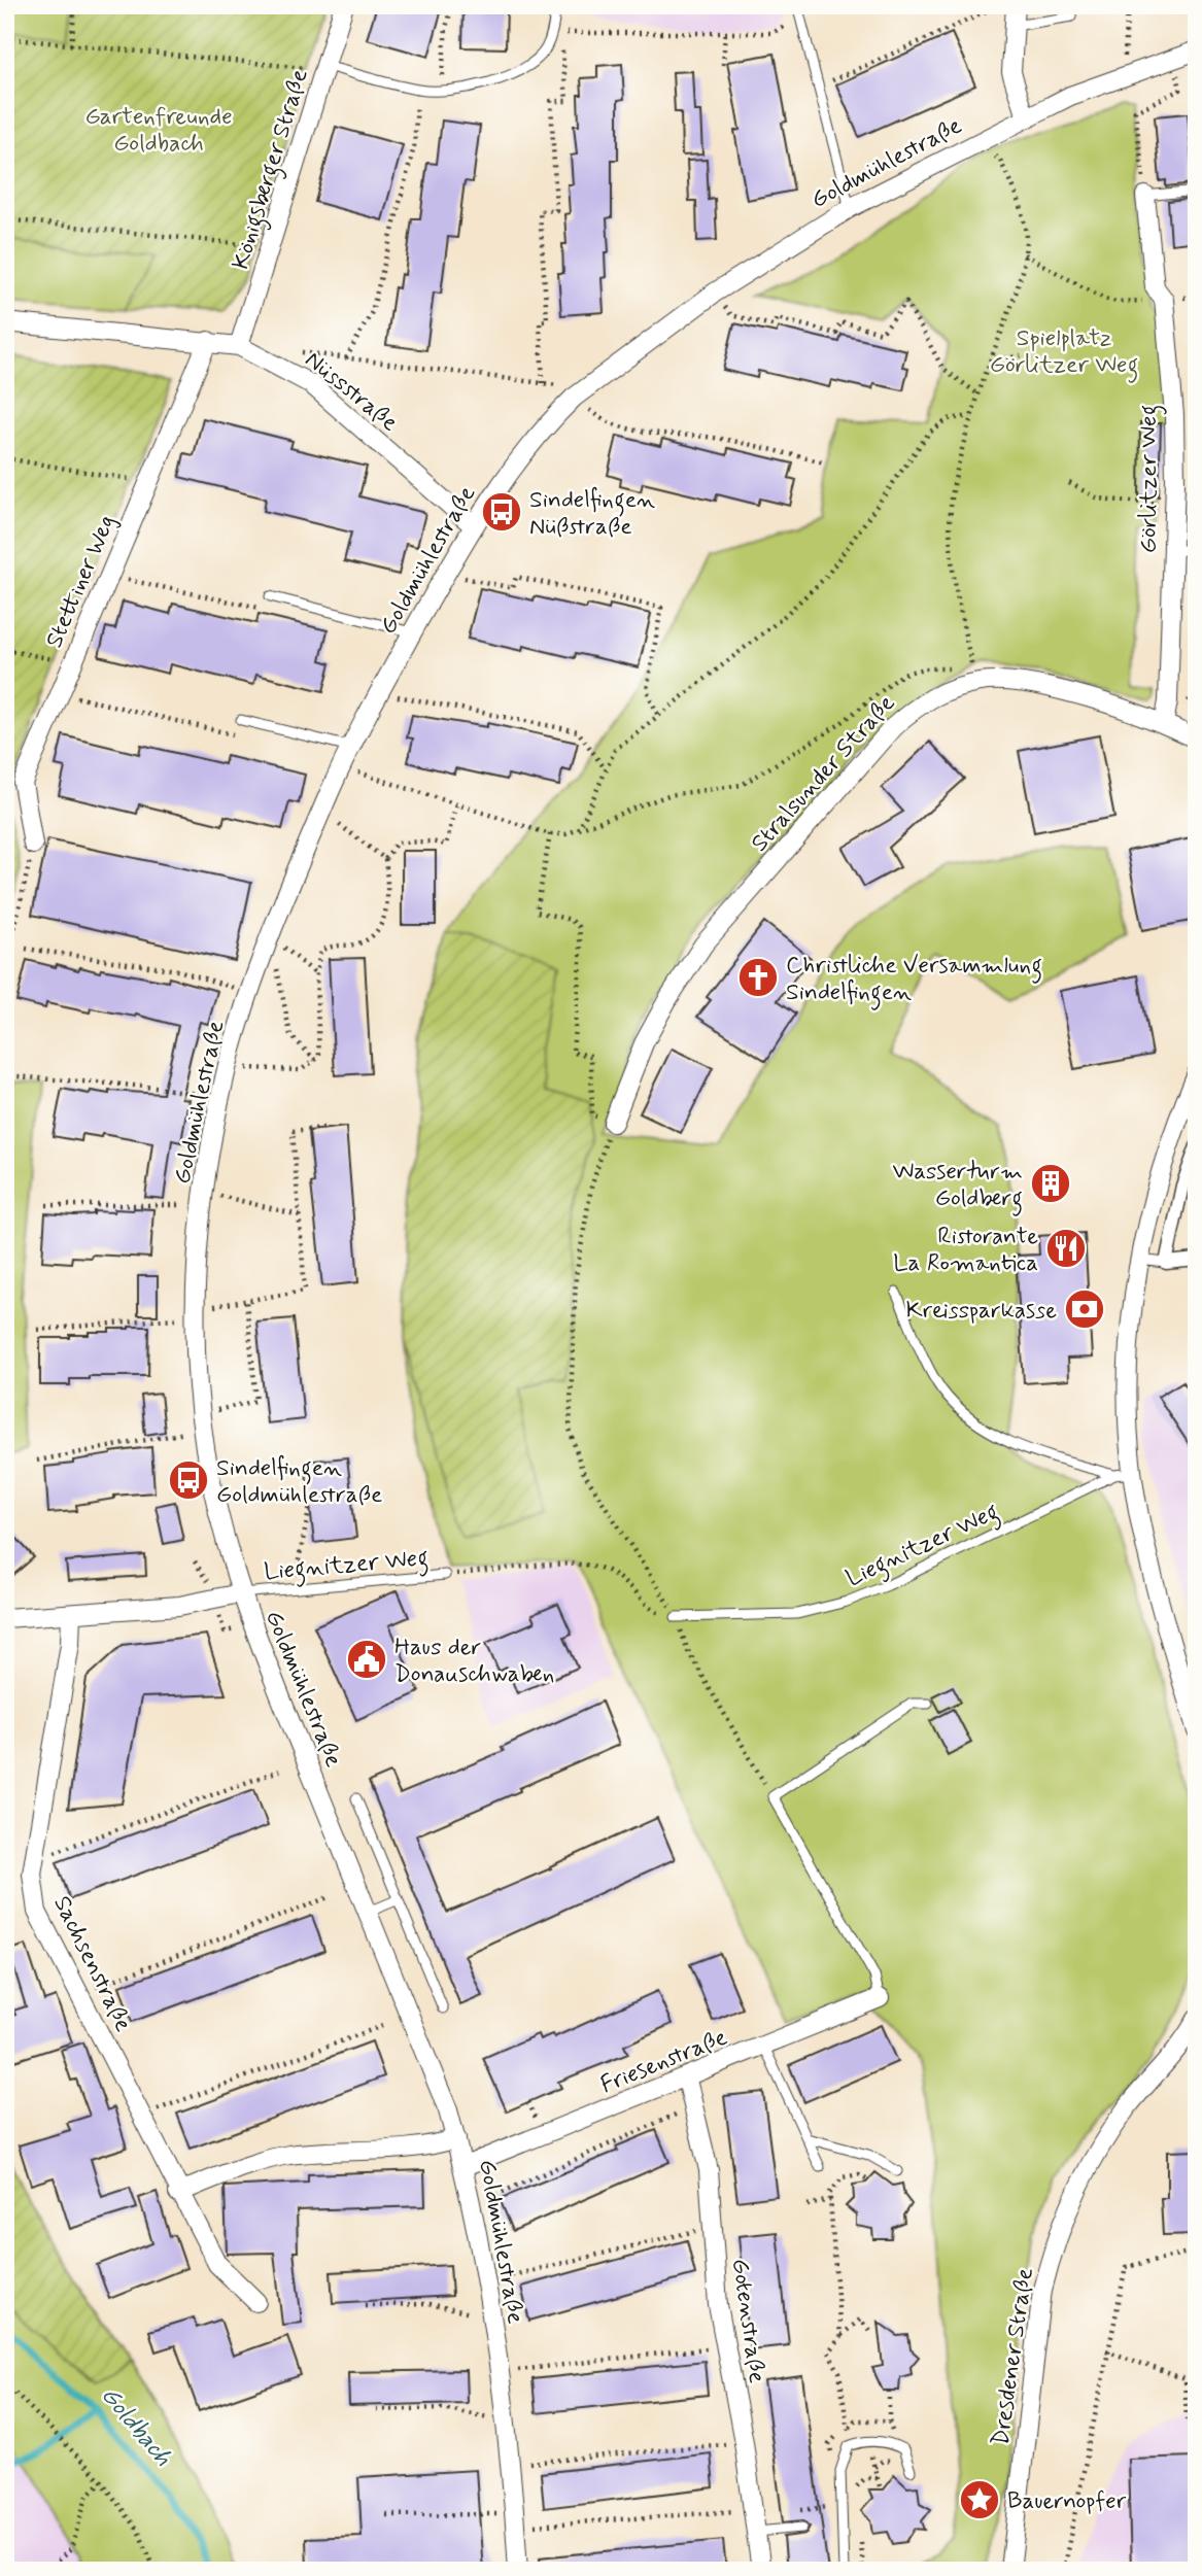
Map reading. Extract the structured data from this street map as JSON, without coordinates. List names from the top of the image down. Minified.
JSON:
{"streets":{"street":["Goldmühlestraße","Königsberger Straße","Nüssstraße","Görlitzer Weg","Stettiner Weg","Stralsunder Straße","Sachsenstraße","Friesenstraße","Gotenstraße","Dresdener Straße"],"lane":["Liegnitzer Weg"]},"crossings":[["Goldmühlestraße","Nüssstraße"],["Goldmühlestraße","Liegnitzer Weg"],["Goldmühlestraße","Friesenstraße"],["Königsberger Straße","Nüssstraße"],["Nüssstraße","Stettiner Weg"],["Görlitzer Weg","Stralsunder Straße"],["Friesenstraße","Gotenstraße"]],"water":["Goldbach"],"parks":["Gartenfreunde Goldbach","Spielplatz Görlitzer Weg"],"places":{"bus stop":["Sindelfingen Nüßstraße","Sindelfingen Goldmühlestraße"],"church":["Christliche Versammlung Sindelfingen"],"building":["Wasserturm Goldberg"],"restaurant":["Ristorante La Romantica"],"bank":["Kreissparkasse"],"public building":["Haus der Donauschwaben"],"place":["Bauernopfer"]}}
